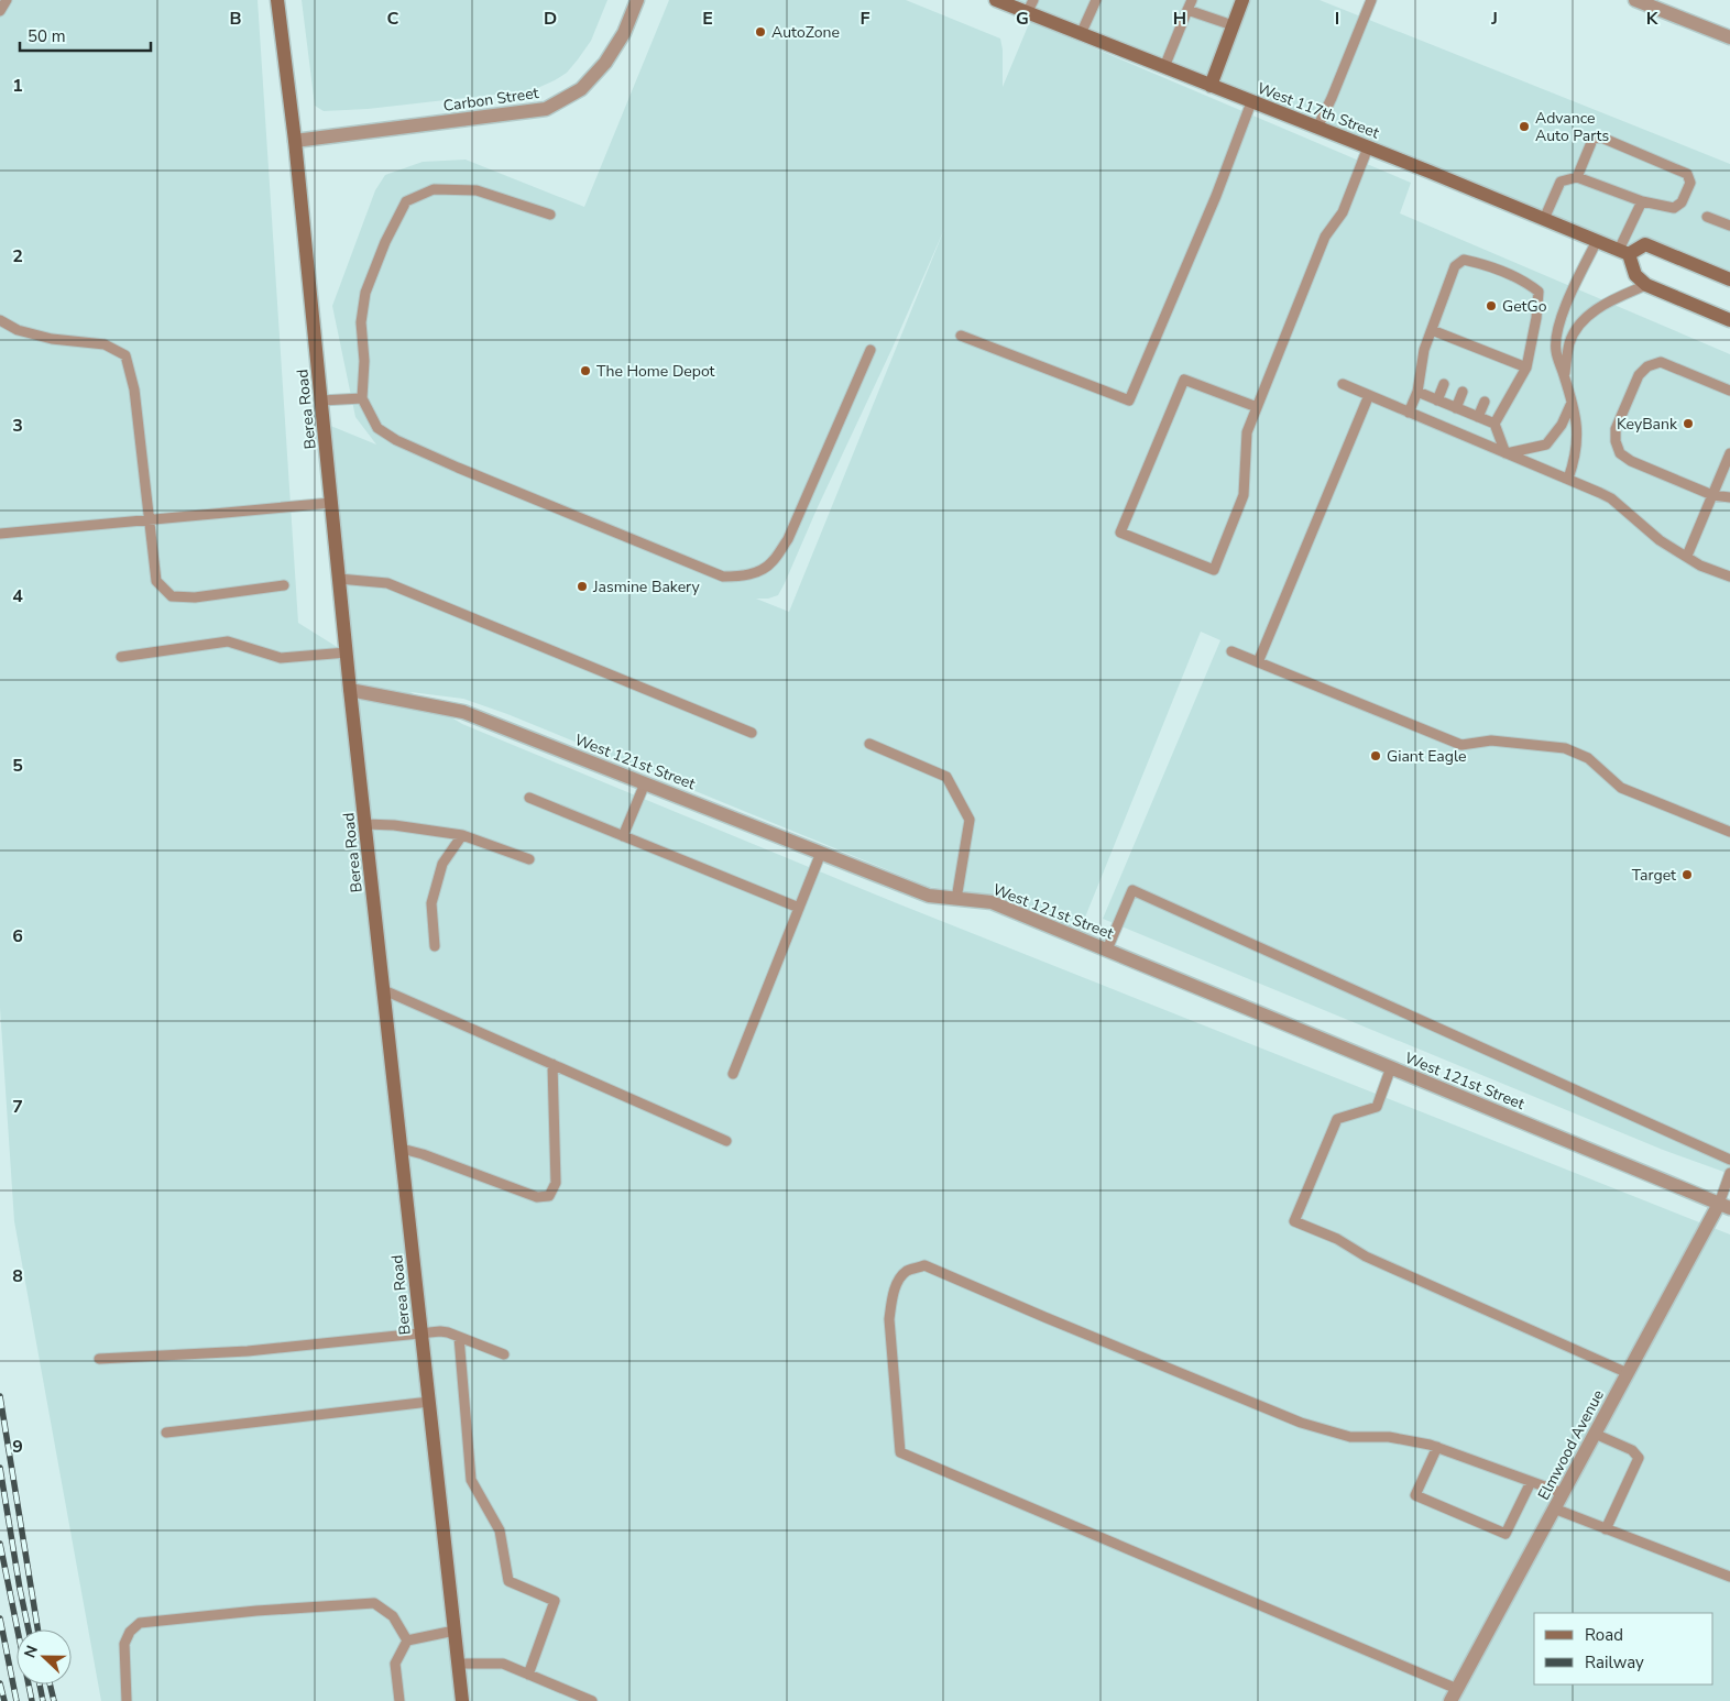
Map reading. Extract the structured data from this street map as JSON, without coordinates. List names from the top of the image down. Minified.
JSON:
{"streets":{"main road":["West 117th Street","Berea Road"],"street":["Carbon Street","West 121st Street","Elmwood Avenue"]},"crossings":[["Carbon Street","Berea Road"],["Berea Road","West 121st Street"],["West 121st Street","Elmwood Avenue"]],"places":["AutoZone","Advance Auto Parts","GetGo","The Home Depot","KeyBank","Jasmine Bakery","Giant Eagle","Target"],"legend":["Road","Railway"],"scale_bar":"50 m","north":"left","grid":{"columns":["B","C","D","E","F","G","H","I","J","K"],"rows":["1","2","3","4","5","6","7","8","9"]}}
